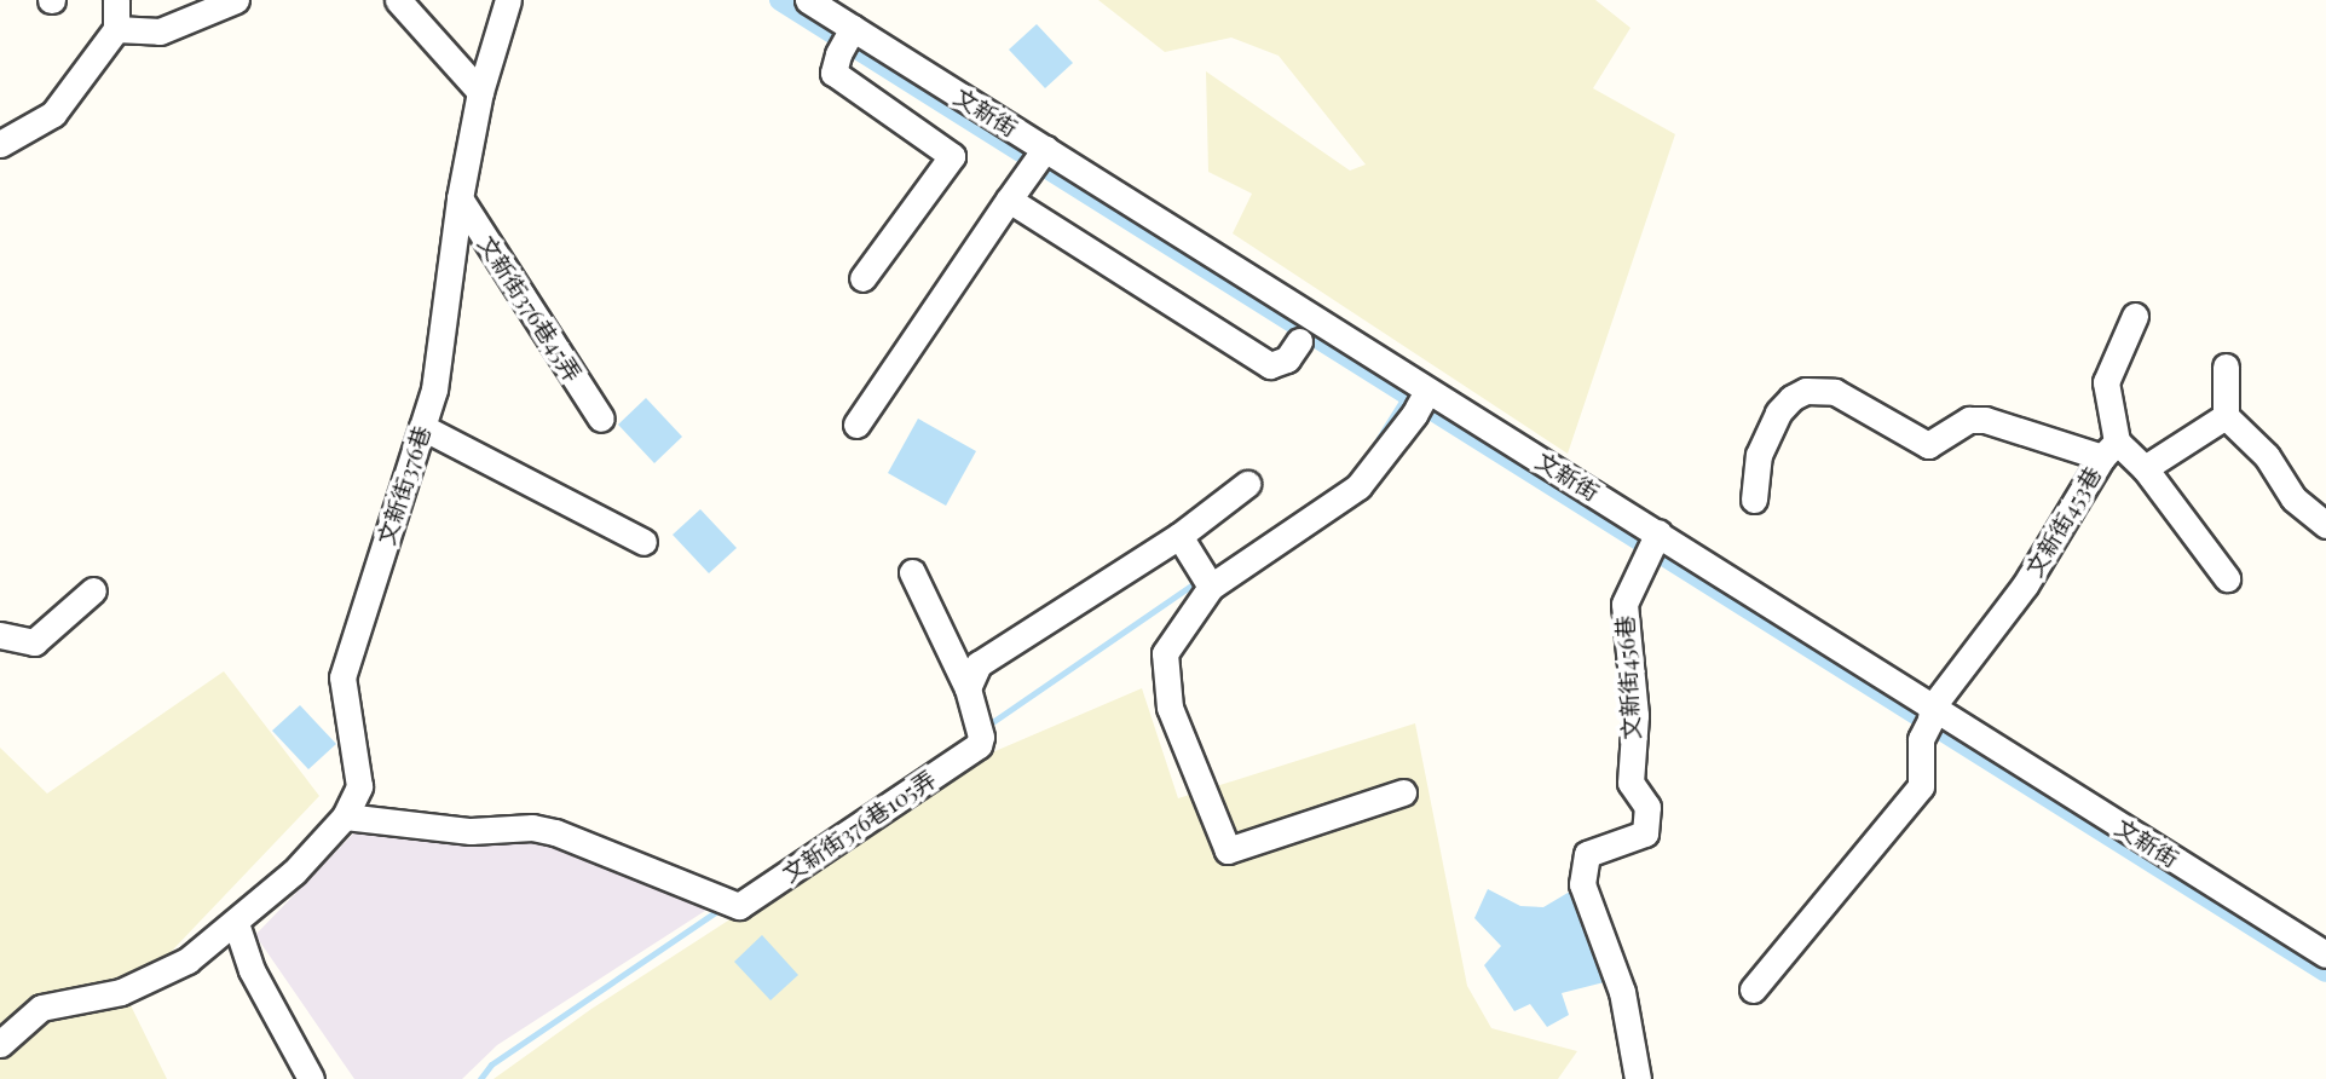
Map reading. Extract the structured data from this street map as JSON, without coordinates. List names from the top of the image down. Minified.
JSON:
{"streets":{"street":["文新街","文新街376巷45弄","文新街376巷","文新街453巷","文新街456巷","文新街376巷105弄"]},"crossings":[["文新街","文新街453巷"],["文新街","文新街456巷"],["文新街376巷45弄","文新街376巷"],["文新街376巷","文新街376巷105弄"]]}
